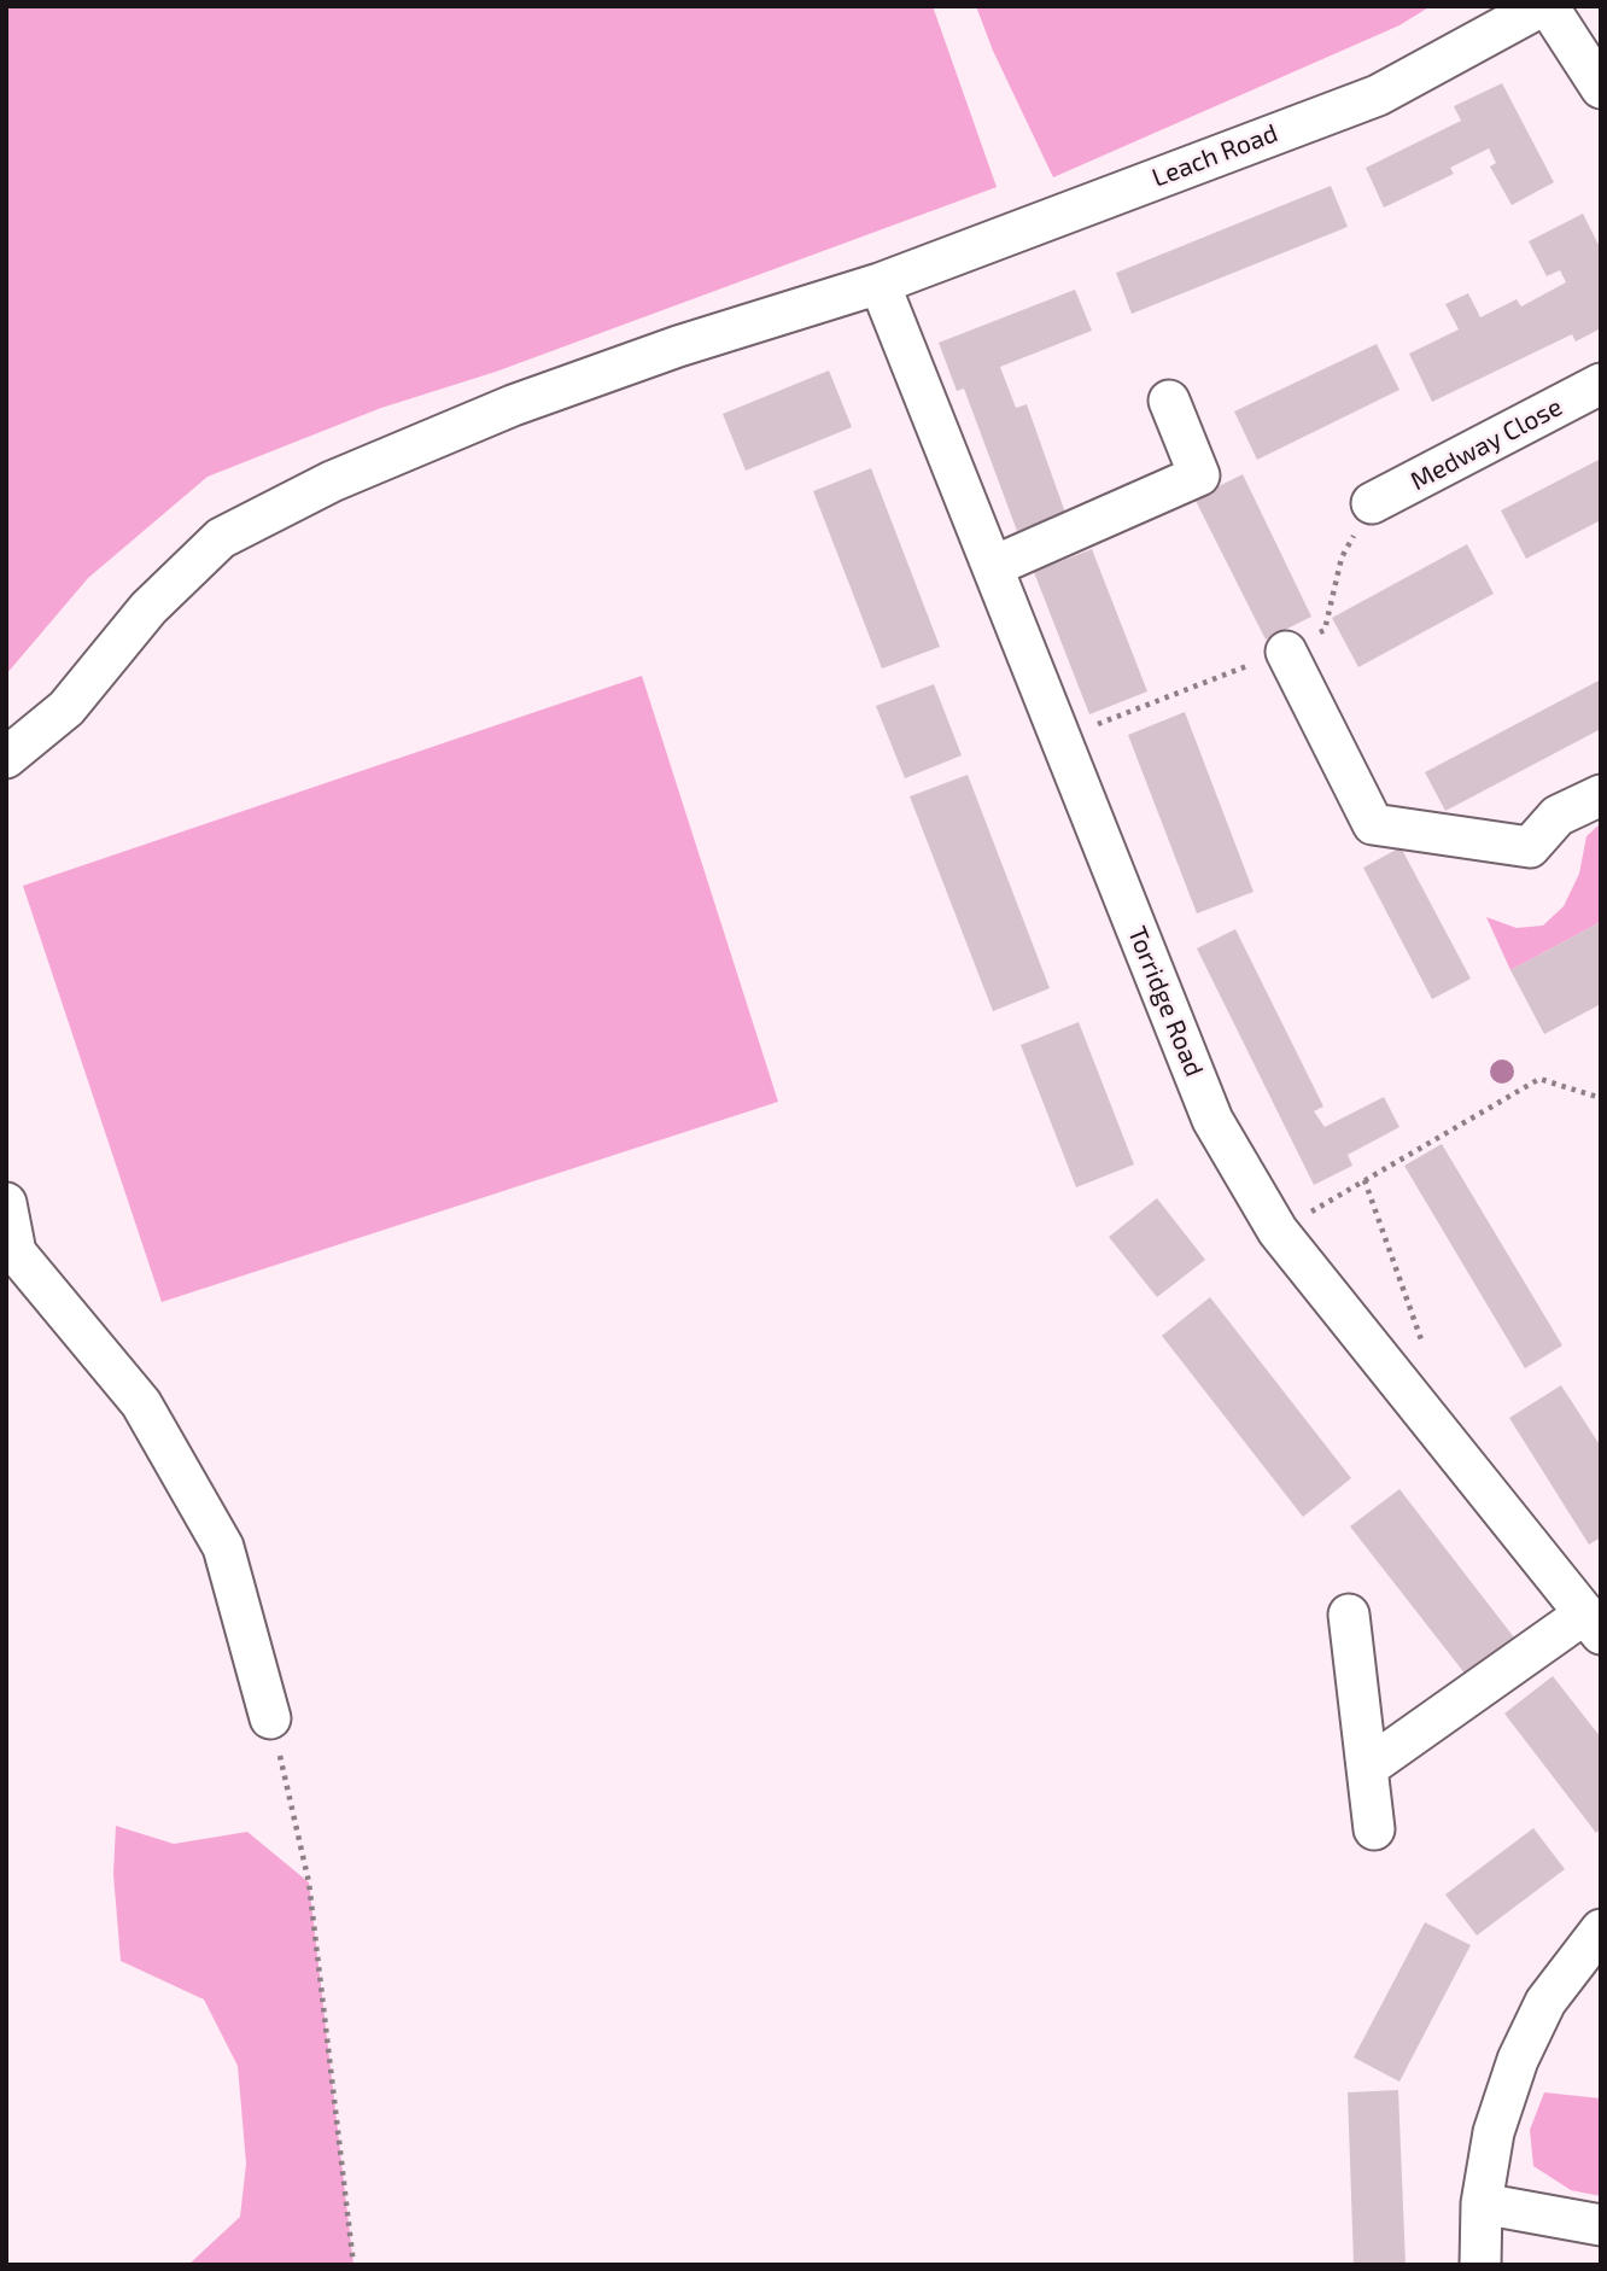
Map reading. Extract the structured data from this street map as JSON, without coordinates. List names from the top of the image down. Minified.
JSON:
{"streets":{"street":["Leach Road","Medway Close","Torridge Road"]},"crossings":[["Leach Road","Torridge Road"]]}
